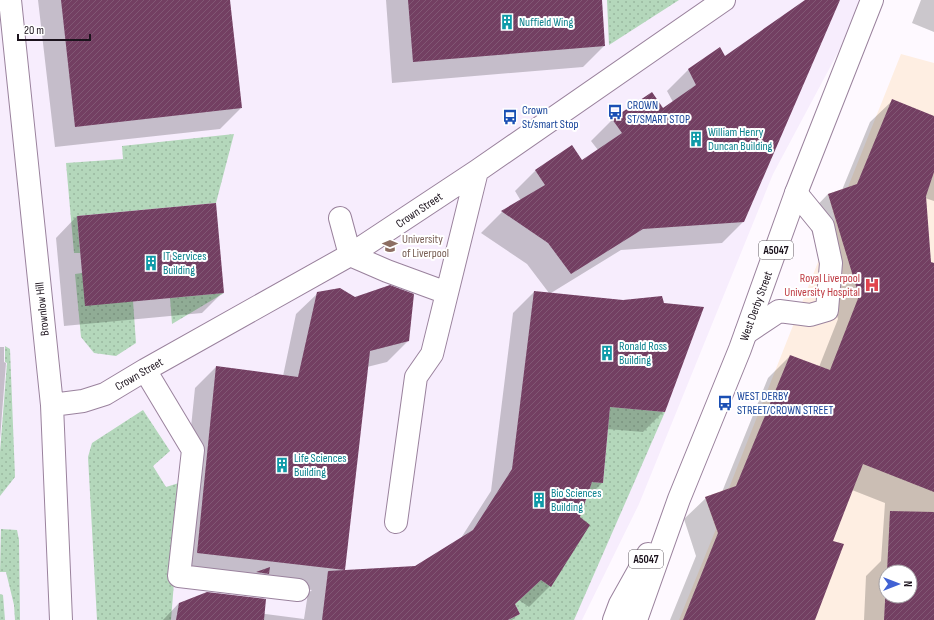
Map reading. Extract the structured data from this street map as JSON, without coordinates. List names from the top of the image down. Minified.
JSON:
{"streets":{"street":["Crown Street","A5047","West Derby Street","Brownlow Hill"]},"crossings":[["Crown Street","Brownlow Hill"]],"places":{"building":["Nuffield Wing","William Henry Duncan Building","IT Services Building","Ronald Ross Building","Life Sciences Building","Bio Sciences Building"],"bus stop":["CROWN ST/SMART STOP","Crown St/smart Stop","WEST DERBY STREET/CROWN STREET"],"school or university":["University of Liverpool"],"hospital":["Royal Liverpool University Hospital"]},"scale_bar":"20 m","north":"right"}
